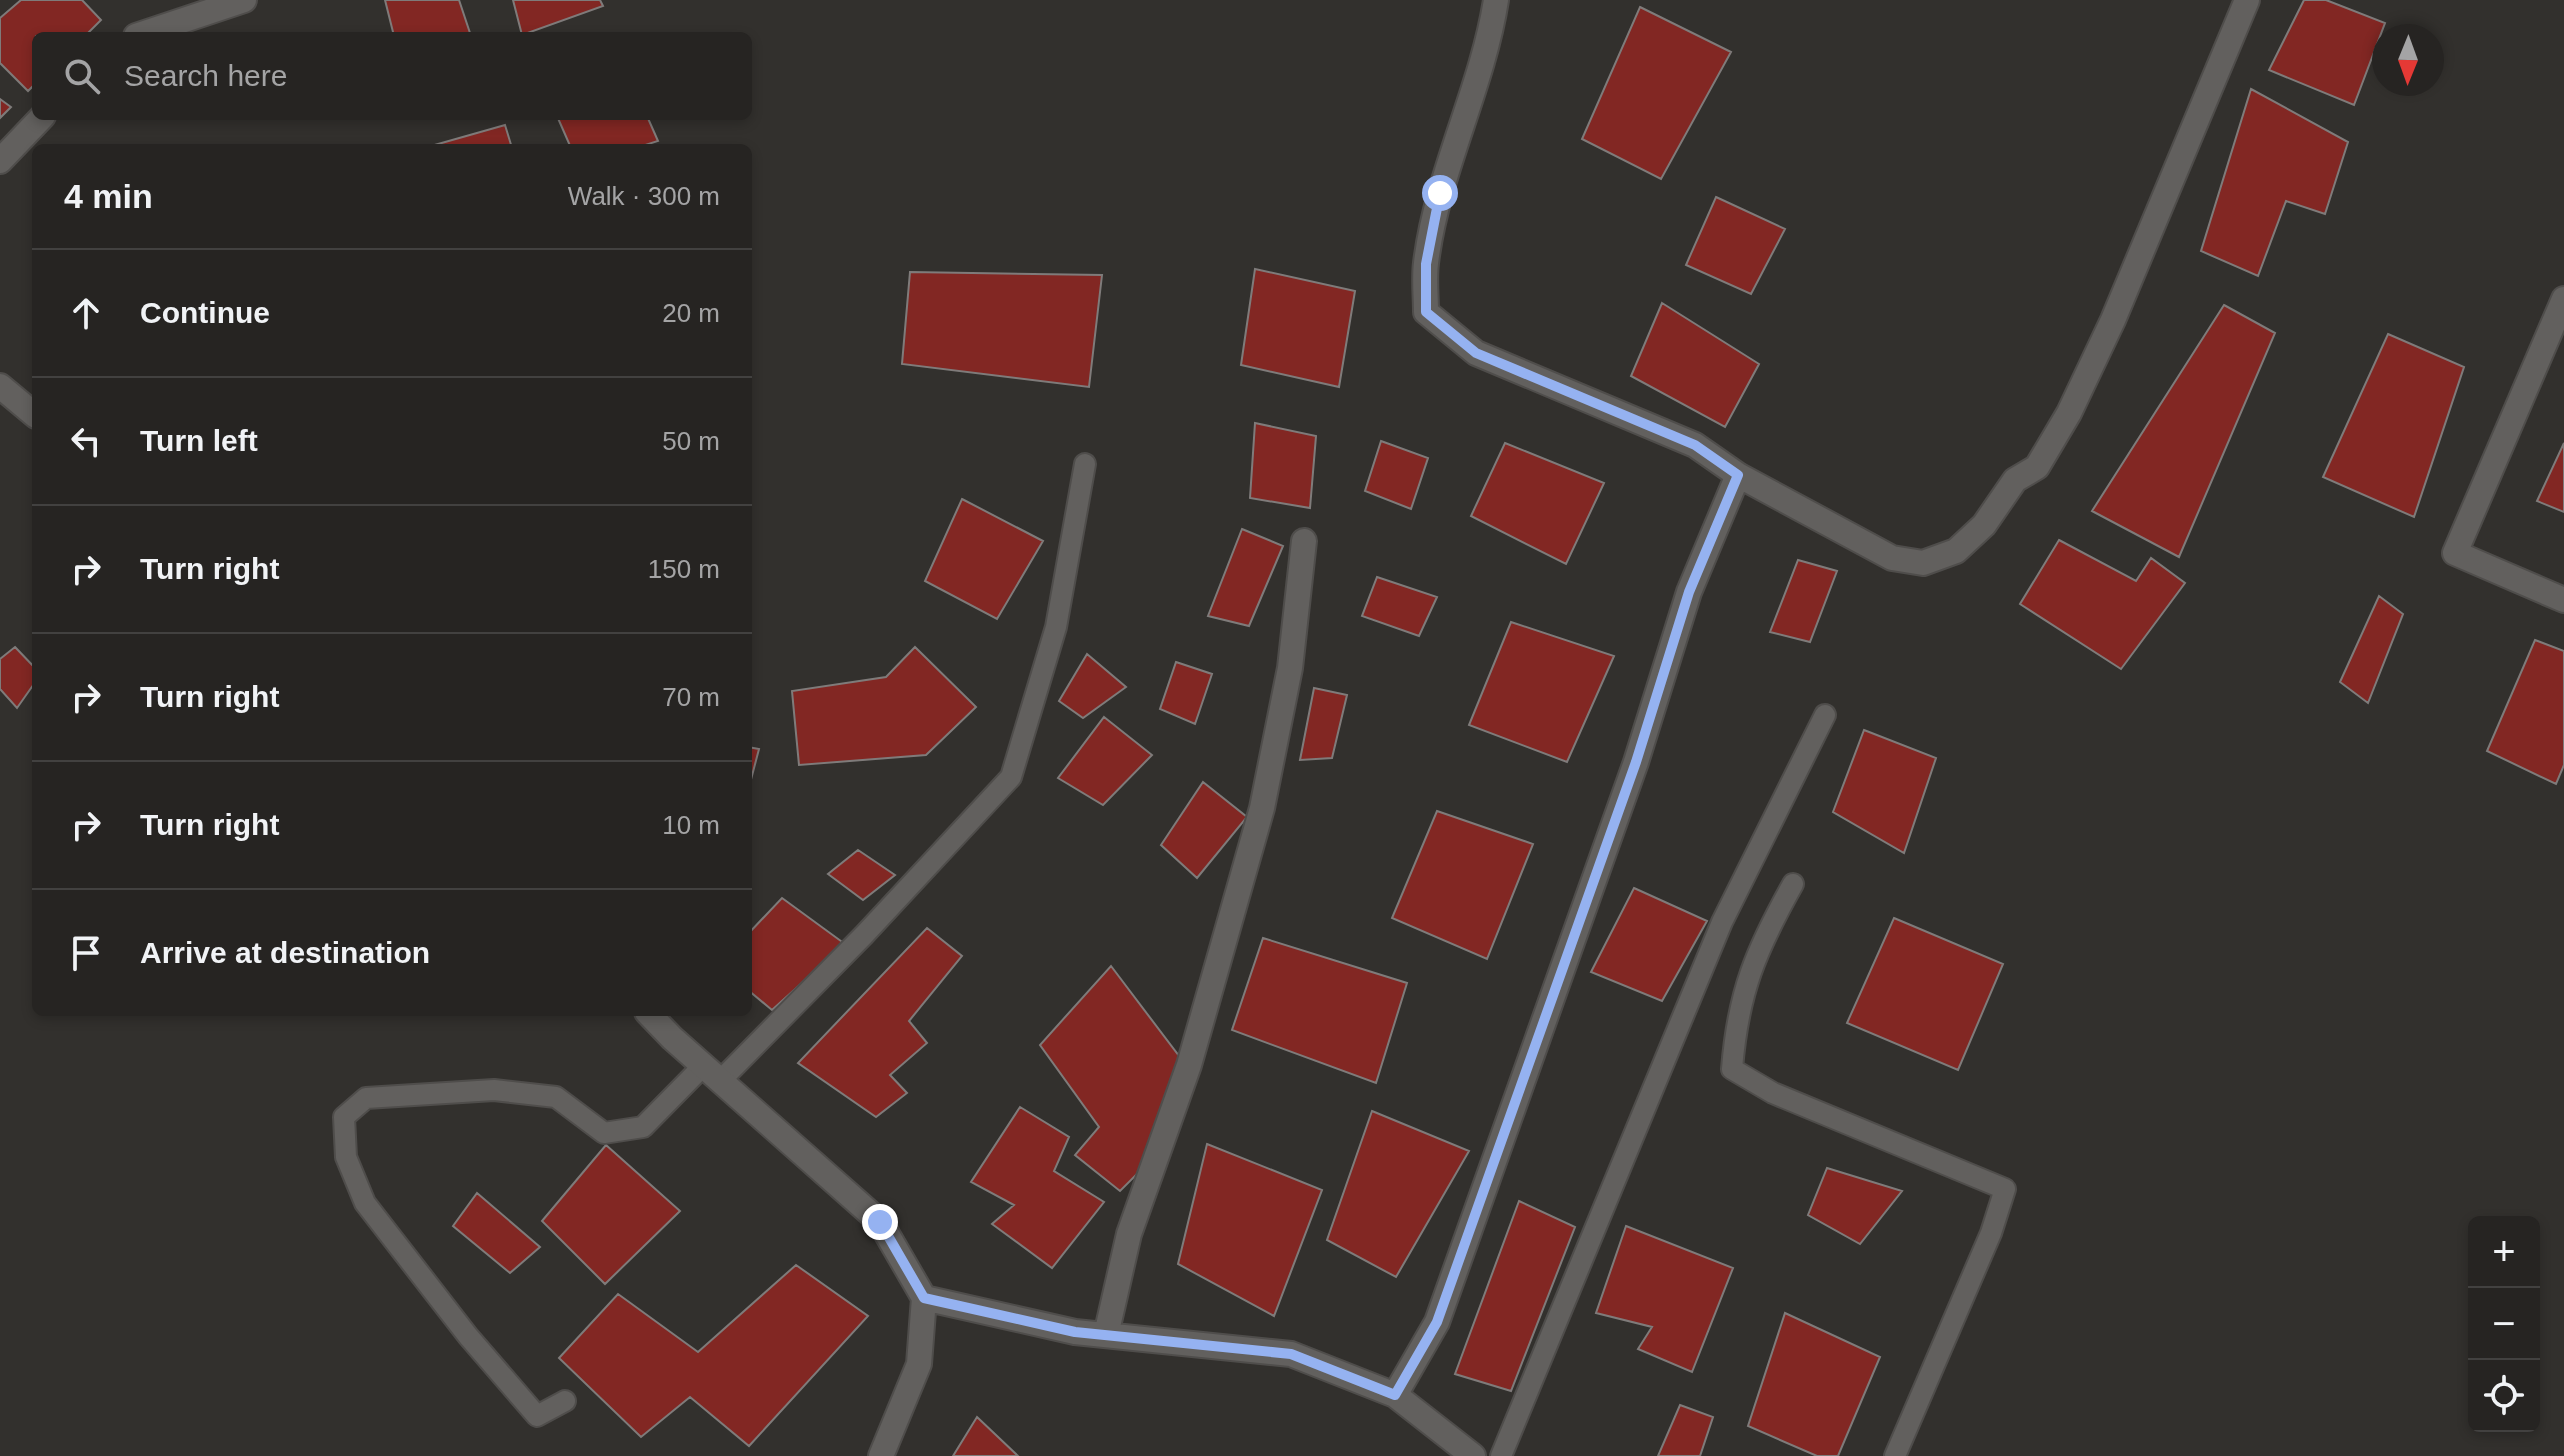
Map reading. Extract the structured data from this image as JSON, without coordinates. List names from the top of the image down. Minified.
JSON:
{"north":"bottom","page":{"search":"Search here","heading":["4 min","Walk · 300 m"],"list":[["Continue","20 m"],["Turn left","50 m"],["Turn right","150 m"],["Turn right","70 m"],["Turn right","10 m"],"Arrive at destination"],"map_buttons":["+","−"]}}
